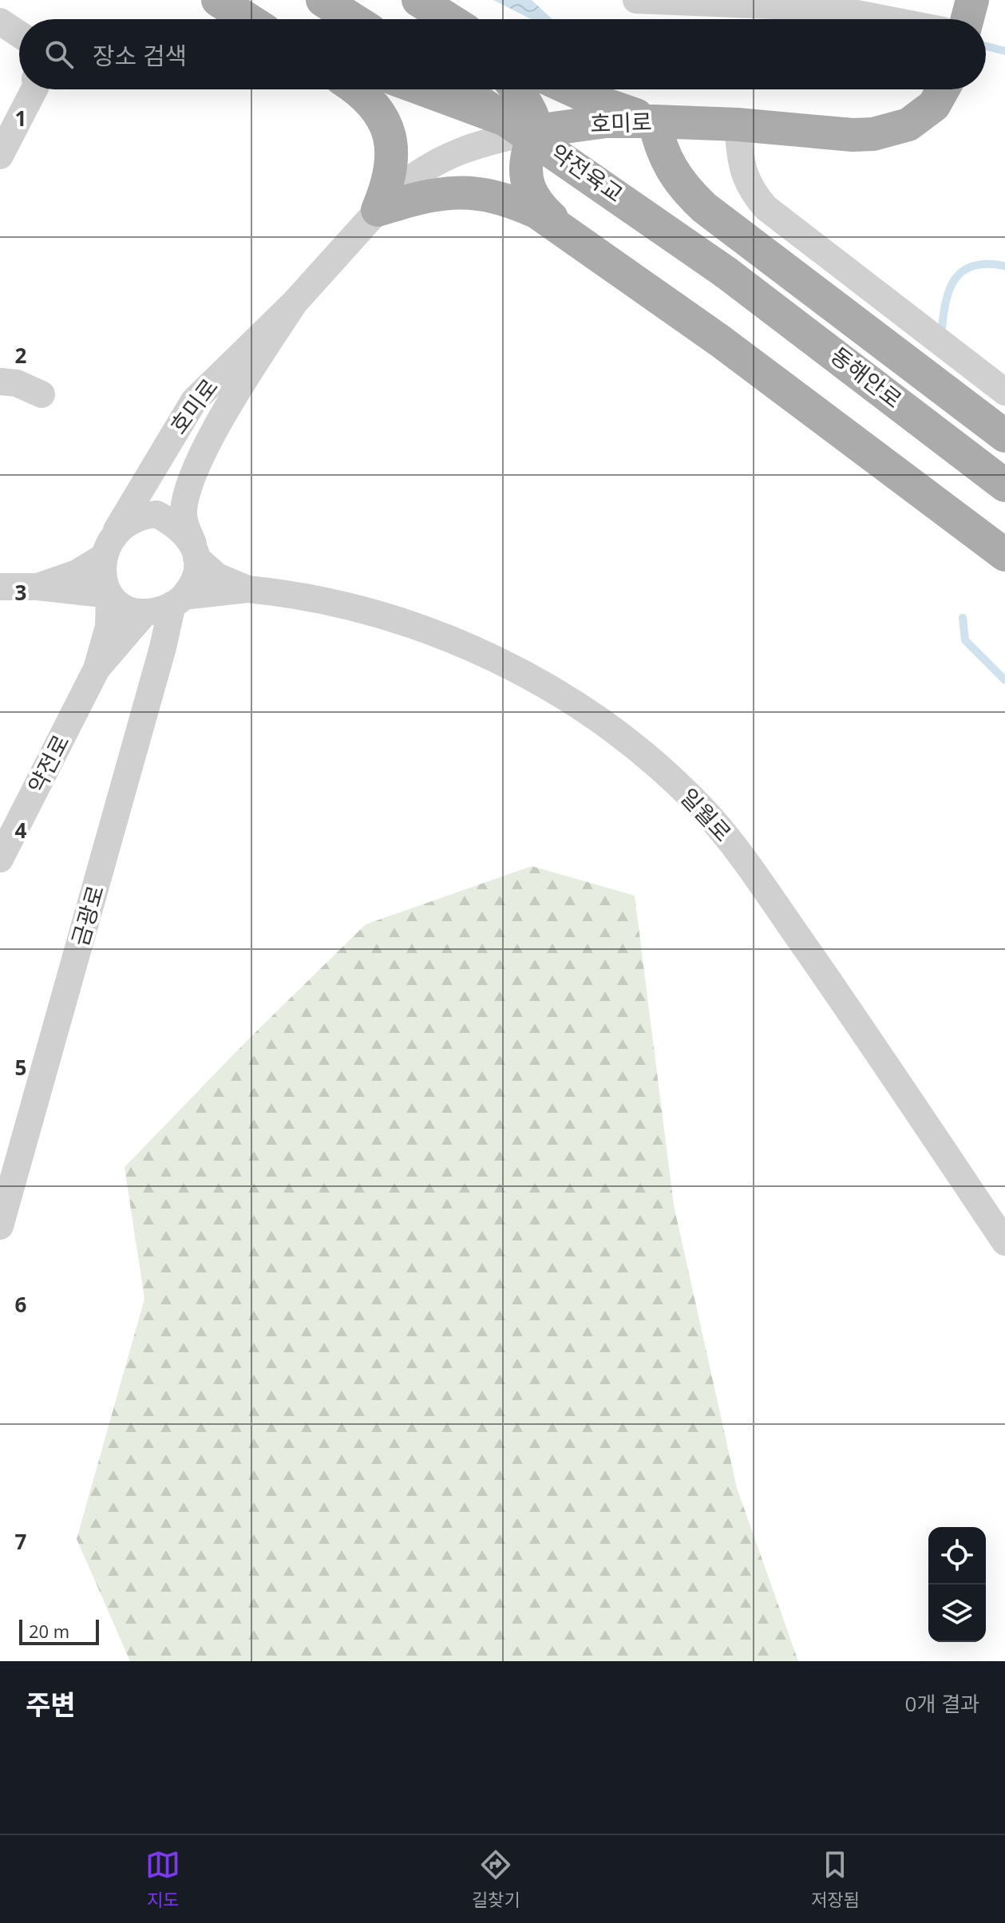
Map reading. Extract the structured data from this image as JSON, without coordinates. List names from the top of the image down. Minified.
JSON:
{"streets":{"main road":["호미로","약전육교","동해안로"],"street":["약전로","일월로","금광로"]},"crossings":[["호미로","약전로"],["호미로","일월로"],["호미로","금광로"],["약전육교","동해안로"],["약전로","일월로"],["약전로","금광로"],["일월로","금광로"]],"scale_bar":"20 m","page":{"search":"장소 검색","scale":"20 m","heading":["주변","0개 결과"],"nav":["지도","길찾기","저장됨"]},"grid":{"rows":["1","2","3","4","5","6","7"]}}
